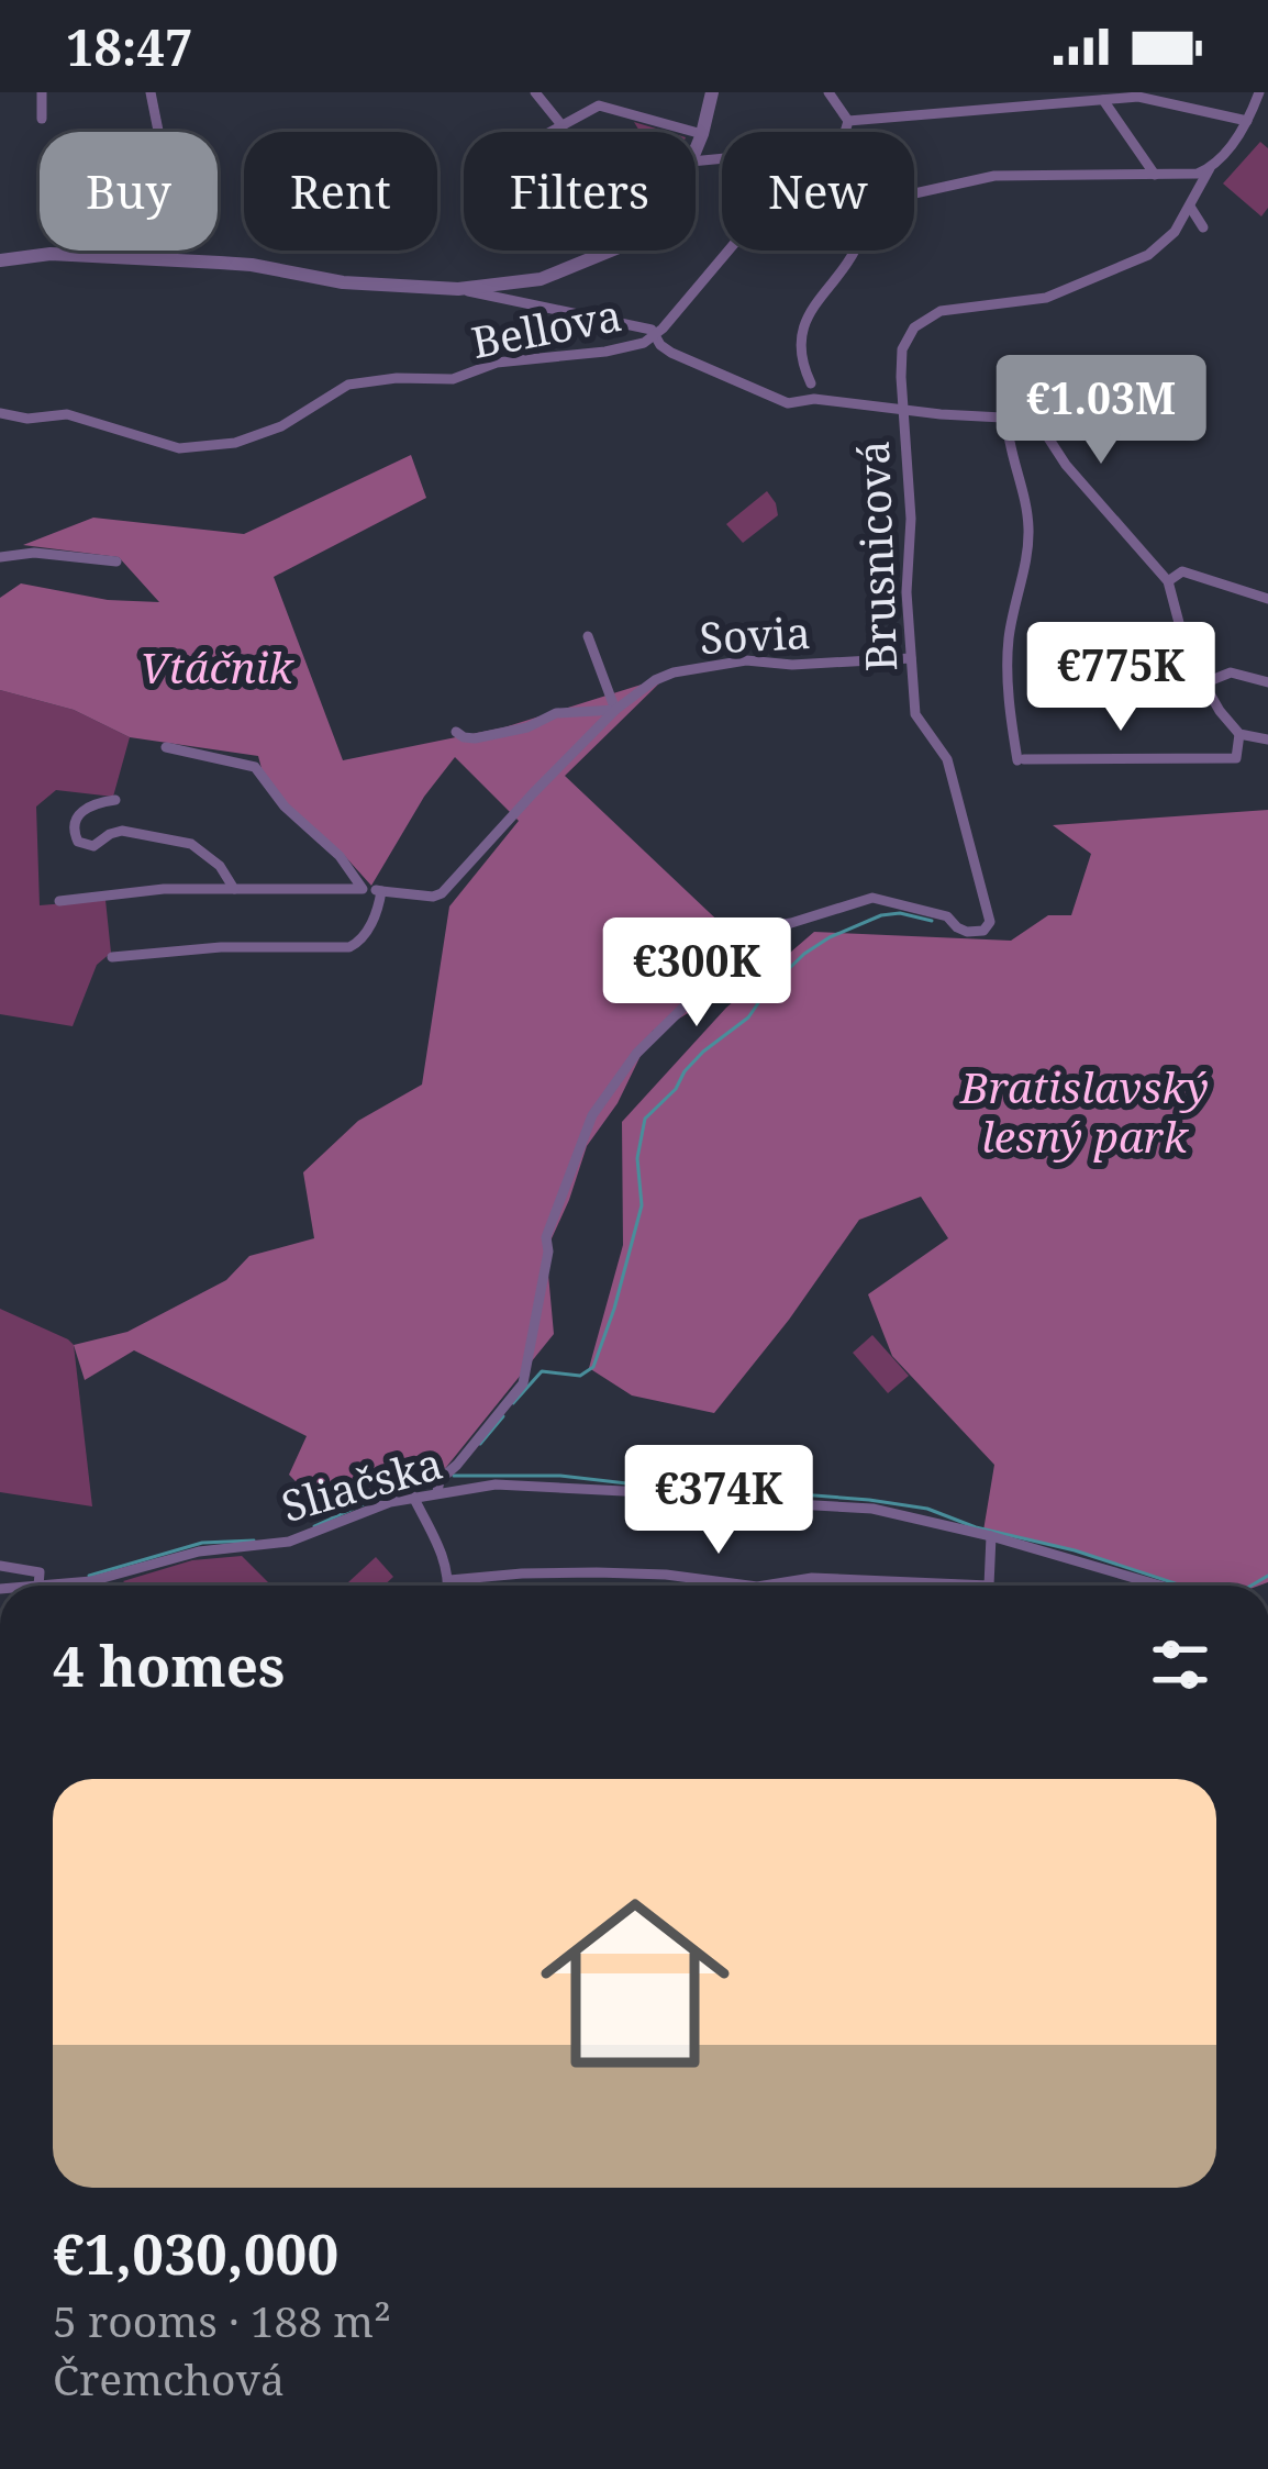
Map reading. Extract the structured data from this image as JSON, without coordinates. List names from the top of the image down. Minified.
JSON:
{"streets":{"street":["Bellova","Brusnicová","Sovia","Sliačska"]},"crossings":[["Bellova","Brusnicová"],["Brusnicová","Sovia"],["Brusnicová","Sliačska"]],"parks":["Vtáčnik","Bratislavský lesný park"],"page":{"status":"18:47","chip":["Buy","Rent","Filters","New"],"price":["€1.03M","€775K","€300K","€374K"],"heading":"4 homes","list":[{"name":"€1,030,000","note":"5 rooms · 188 m² · Čremchová"}]}}
